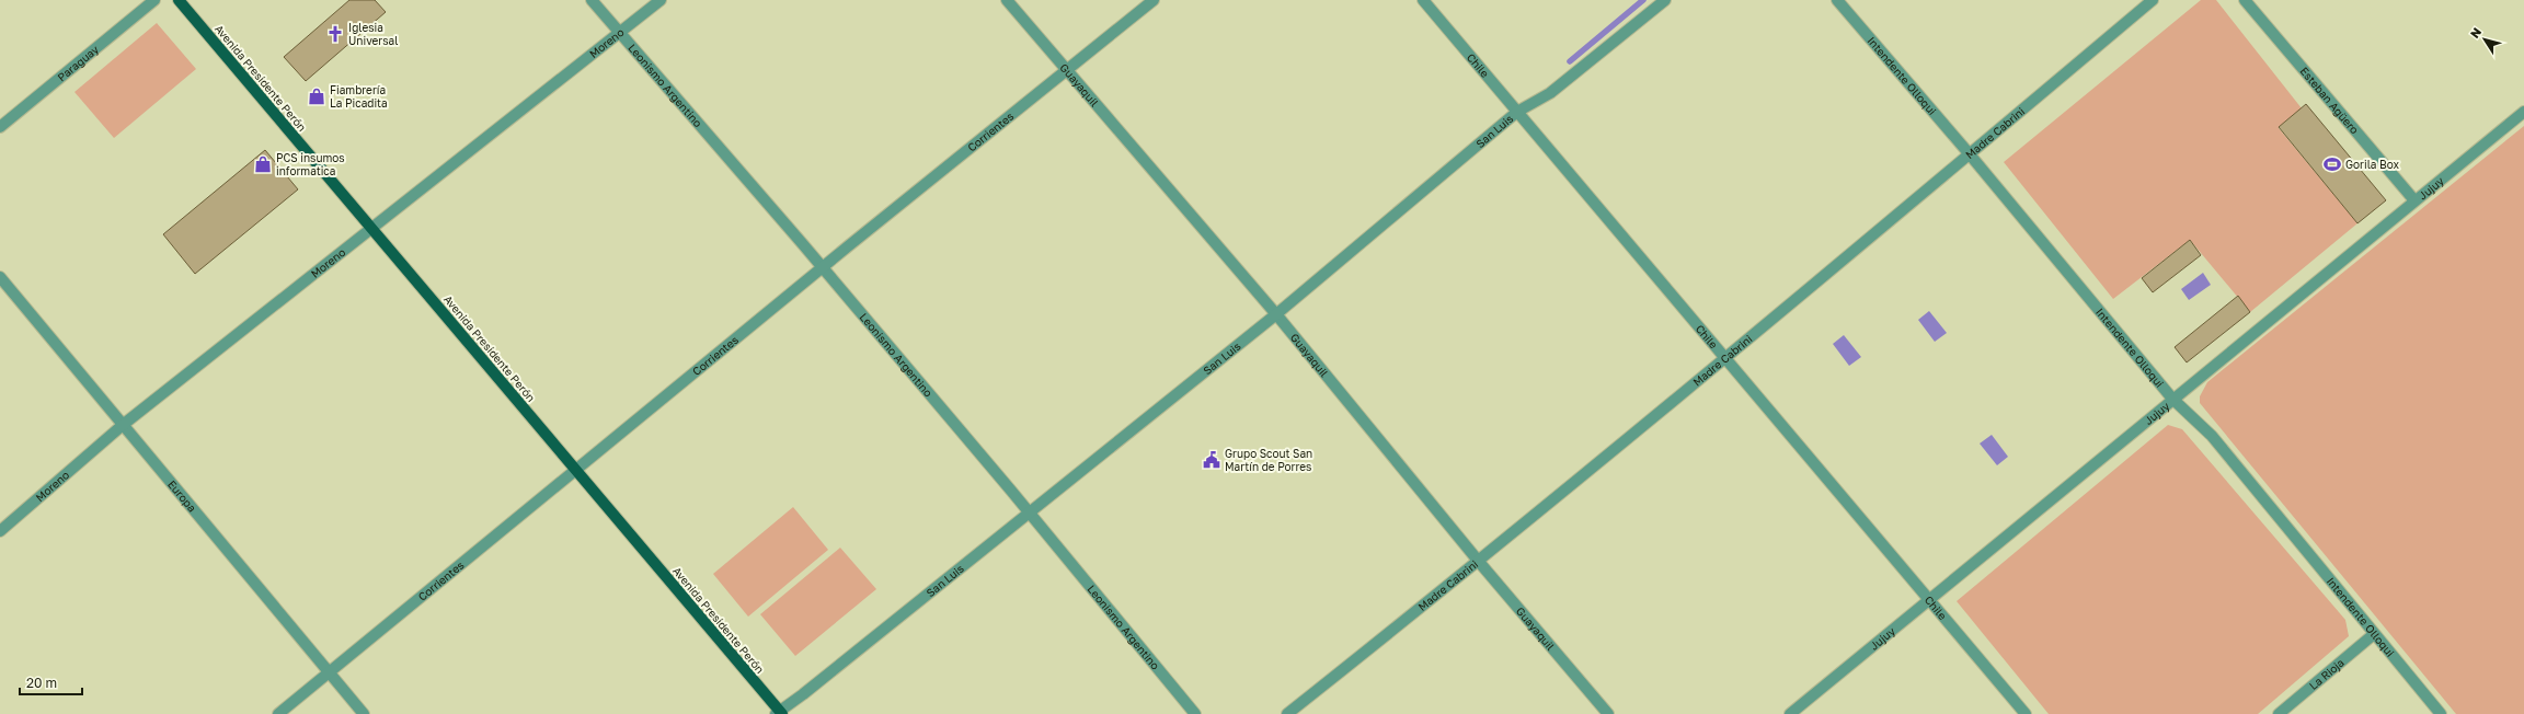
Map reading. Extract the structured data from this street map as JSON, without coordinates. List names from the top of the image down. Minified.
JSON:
{"streets":{"main road":["Avenida Presidente Perón"],"street":["Moreno","Paraguay","Chile","Intendente Olloqui","Leonismo Argentino","Guayaquil","Esteban Agüero","Corrientes","San Luis","Madre Cabrini","Jujuy","Europa","La Rioja"]},"crossings":[["Moreno","Avenida Presidente Perón"],["Moreno","Leonismo Argentino"],["Moreno","Europa"],["Chile","San Luis"],["Chile","Madre Cabrini"],["Chile","Jujuy"],["Intendente Olloqui","Madre Cabrini"],["Intendente Olloqui","Jujuy"],["Intendente Olloqui","La Rioja"],["Avenida Presidente Perón","Corrientes"],["Avenida Presidente Perón","San Luis"],["Leonismo Argentino","Corrientes"],["Leonismo Argentino","San Luis"],["Guayaquil","Corrientes"],["Guayaquil","San Luis"],["Guayaquil","Madre Cabrini"],["Esteban Agüero","Jujuy"],["Corrientes","Europa"]],"places":{"church":["Iglesia Universal"],"shop":["Fiambrería La Picadita","PCS insumos informatica"],"sports":["Gorila Box"],"public building":["Grupo Scout San Martín de Porres"]},"scale_bar":"20 m","north":"top left"}
